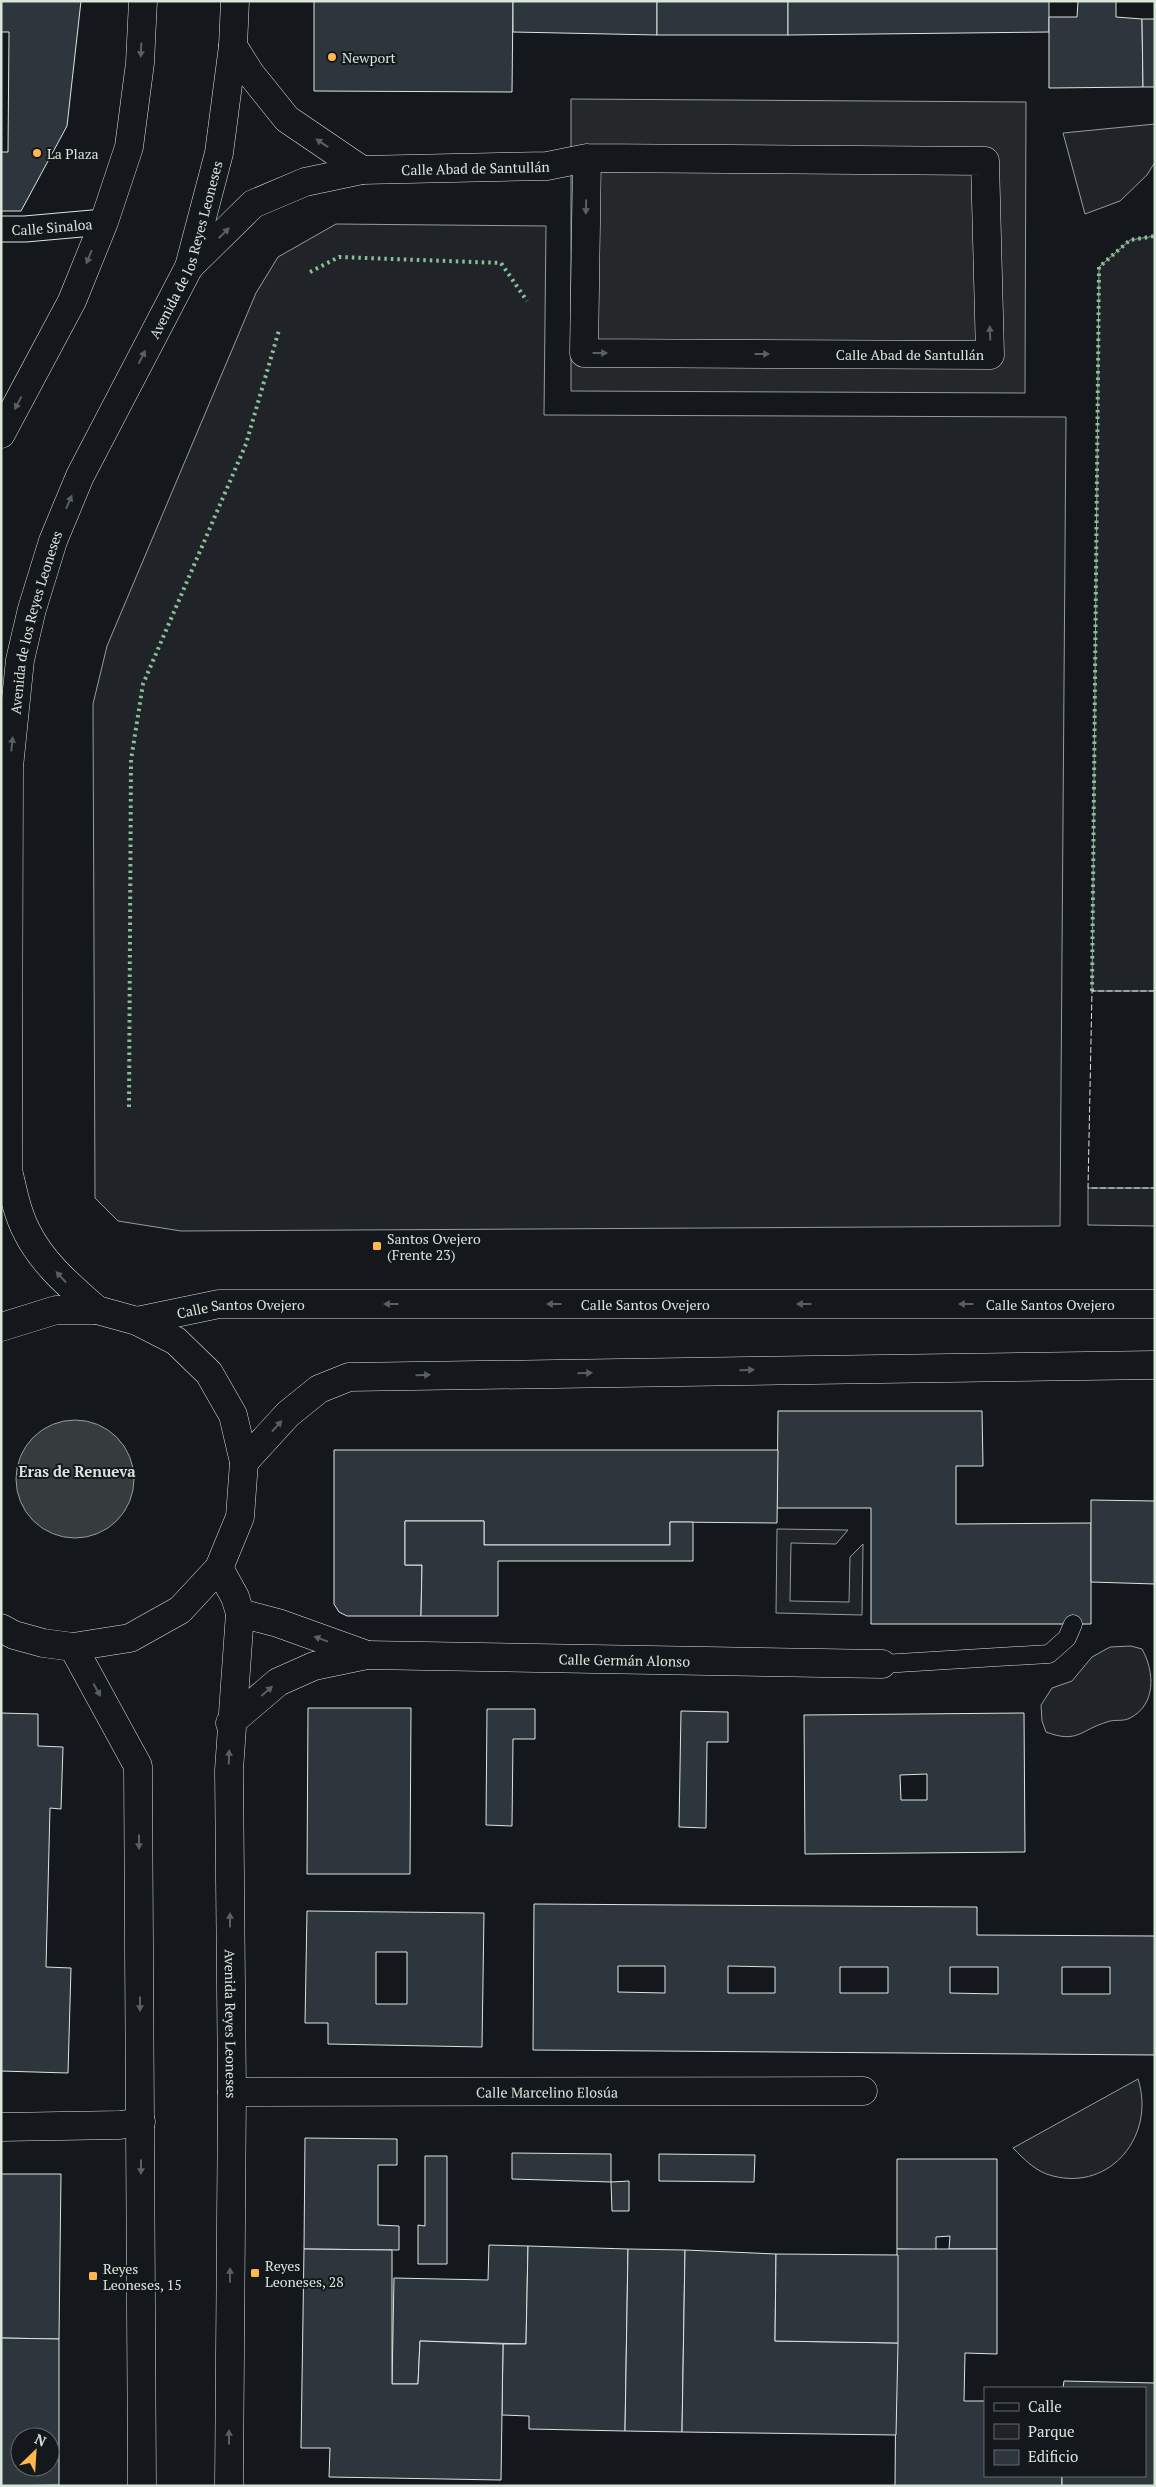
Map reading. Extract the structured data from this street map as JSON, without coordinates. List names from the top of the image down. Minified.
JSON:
{"streets":{"street":["Calle Abad de Santullán","Calle Sinaloa","Avenida de los Reyes Leoneses","Calle Santos Ovejero","Calle Germán Alonso","Avenida Reyes Leoneses","Calle Marcelino Elosúa"]},"crossings":[["Calle Abad de Santullán","Avenida de los Reyes Leoneses"],["Calle Germán Alonso","Avenida Reyes Leoneses"],["Avenida Reyes Leoneses","Calle Marcelino Elosúa"]],"one_way":["Avenida de los Reyes Leoneses"],"districts":["Eras de Renueva"],"places":{"other":["Newport","La Plaza"],"transit":["Santos Ovejero (Frente 23)","Reyes Leoneses, 28","Reyes Leoneses, 15"]},"legend":["Calle","Parque","Edificio"],"north":"top right"}
